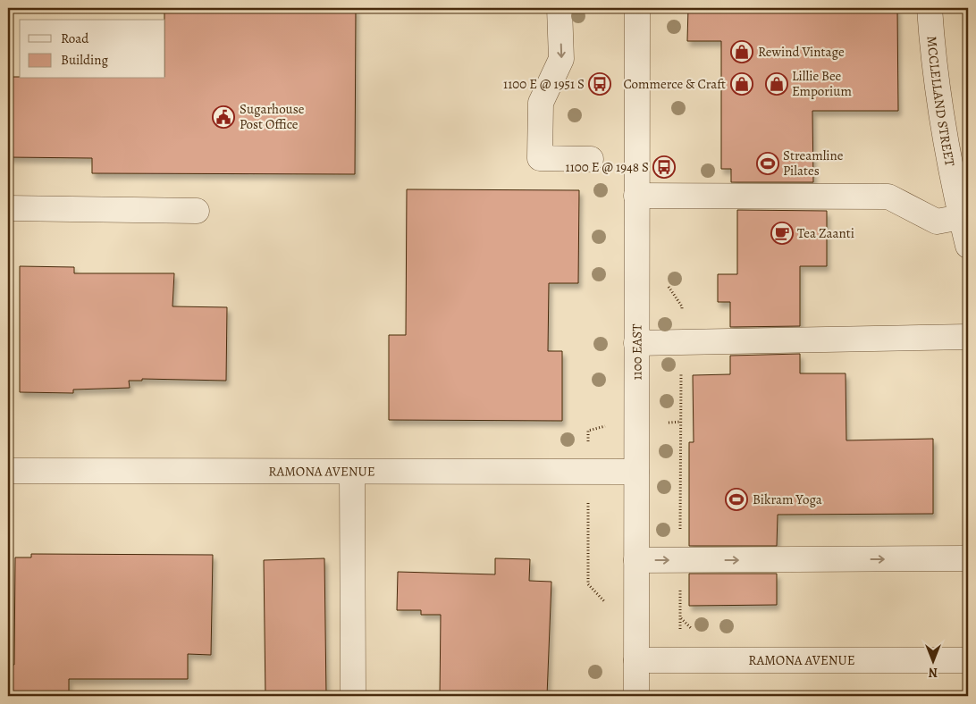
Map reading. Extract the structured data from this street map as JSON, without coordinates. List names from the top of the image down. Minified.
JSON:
{"streets":{"street":["MCCLELLAND STREET","1100 EAST","RAMONA AVENUE"]},"crossings":[["1100 EAST","RAMONA AVENUE"]],"places":{"shop":["Rewind Vintage","Commerce & Craft","Lillie Bee Emporium"],"bus stop":["1100 E @ 1951 S","1100 E @ 1948 S"],"public building":["Sugarhouse Post Office"],"sports":["Streamline Pilates","Bikram Yoga"],"cafe":["Tea Zaanti"]},"legend":["Road","Building"],"north":"bottom"}
